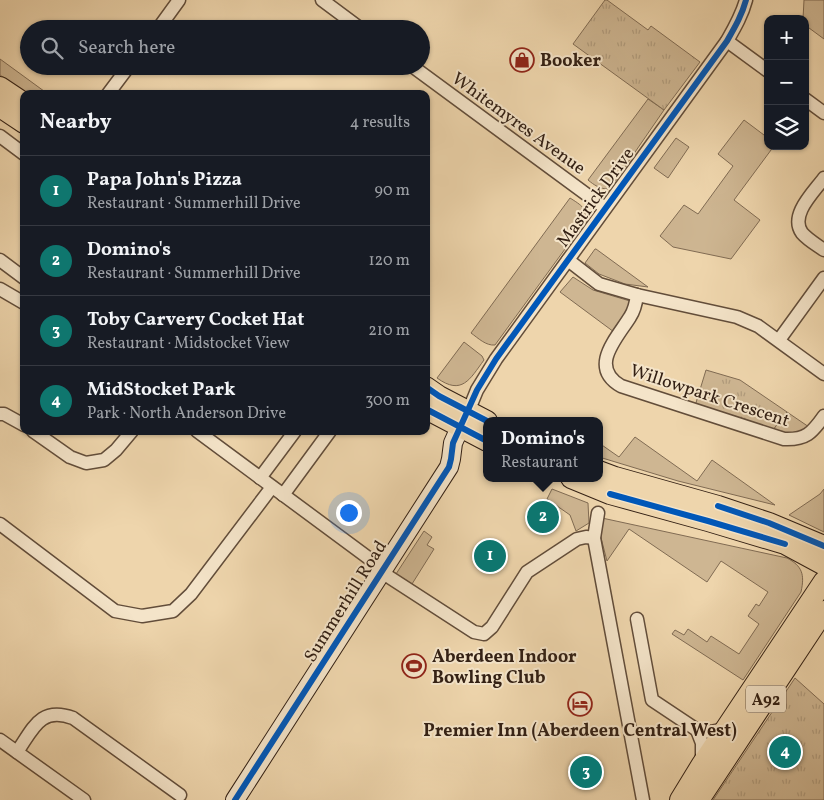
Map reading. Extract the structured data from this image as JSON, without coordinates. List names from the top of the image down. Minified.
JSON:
{"streets":{"main road":["A92"],"street":["Whitemyres Avenue","Mastrick Drive","Willowpark Crescent","Summerhill Road"]},"crossings":[["Whitemyres Avenue","Mastrick Drive"],["Mastrick Drive","Summerhill Road"]],"places":{"shop":["Booker"],"sports":["Aberdeen Indoor Bowling Club"],"hotel":["Premier Inn (Aberdeen Central West)"]},"page":{"map_buttons":["+","−"],"search":"Search here","heading":["Nearby","4 results"],"list":[{"mark":"1","name":"Papa John's Pizza","note":"Restaurant · Summerhill Drive","value":"90 m"},{"mark":"2","name":"Domino's","note":"Restaurant · Summerhill Drive","value":"120 m"},{"mark":"3","name":"Toby Carvery Cocket Hat","note":"Restaurant · Midstocket View","value":"210 m"},{"mark":"4","name":"MidStocket Park","note":"Park · North Anderson Drive","value":"300 m"}],"popup":["Domino's","Restaurant"],"pins":["2","1","4","3"]}}
